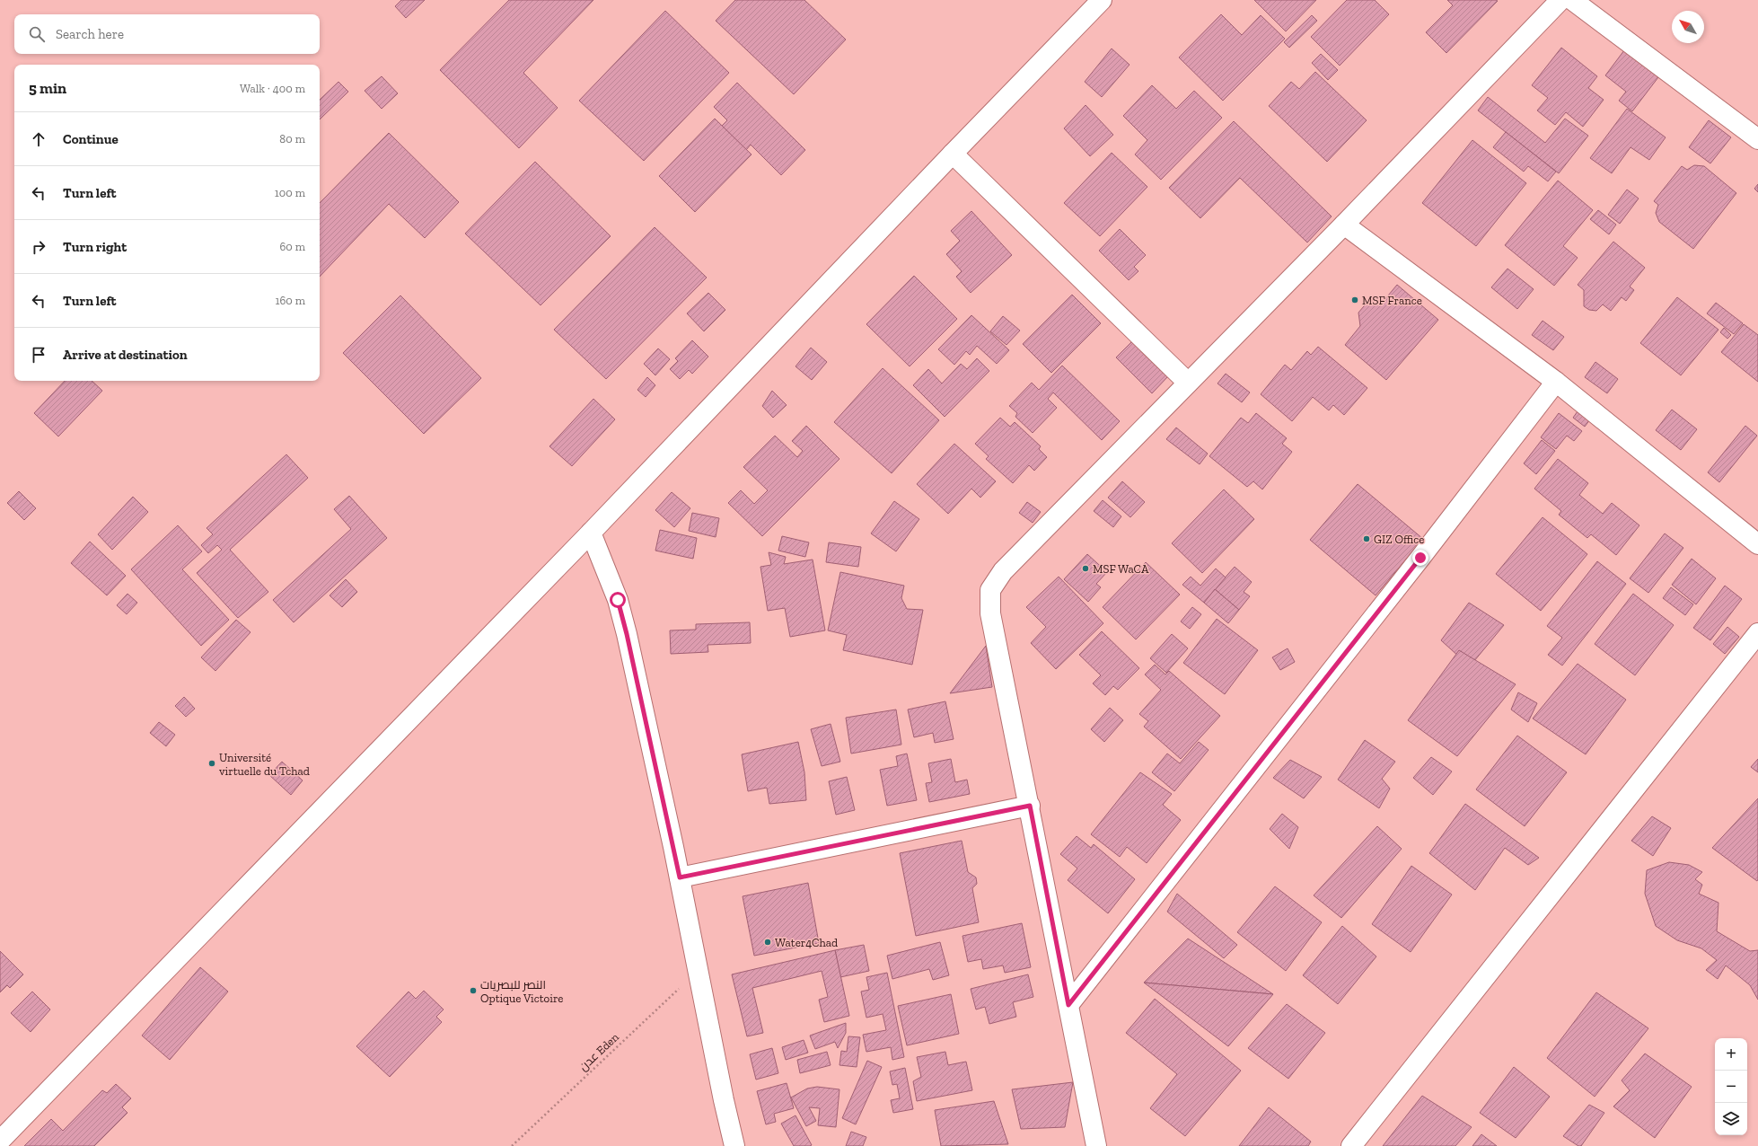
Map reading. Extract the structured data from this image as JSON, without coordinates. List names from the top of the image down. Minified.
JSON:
{"streets":{"path":["عدن Eden"]},"places":["MSF France","GIZ Office","MSF WaCA","Université virtuelle du Tchad","Water4Chad","النصر للبصريات Optique Victoire"],"north":"top left","page":{"search":"Search here","heading":["5 min","Walk · 400 m"],"list":[["Continue","80 m"],["Turn left","100 m"],["Turn right","60 m"],["Turn left","160 m"],"Arrive at destination"],"map_buttons":["+","−"]}}
